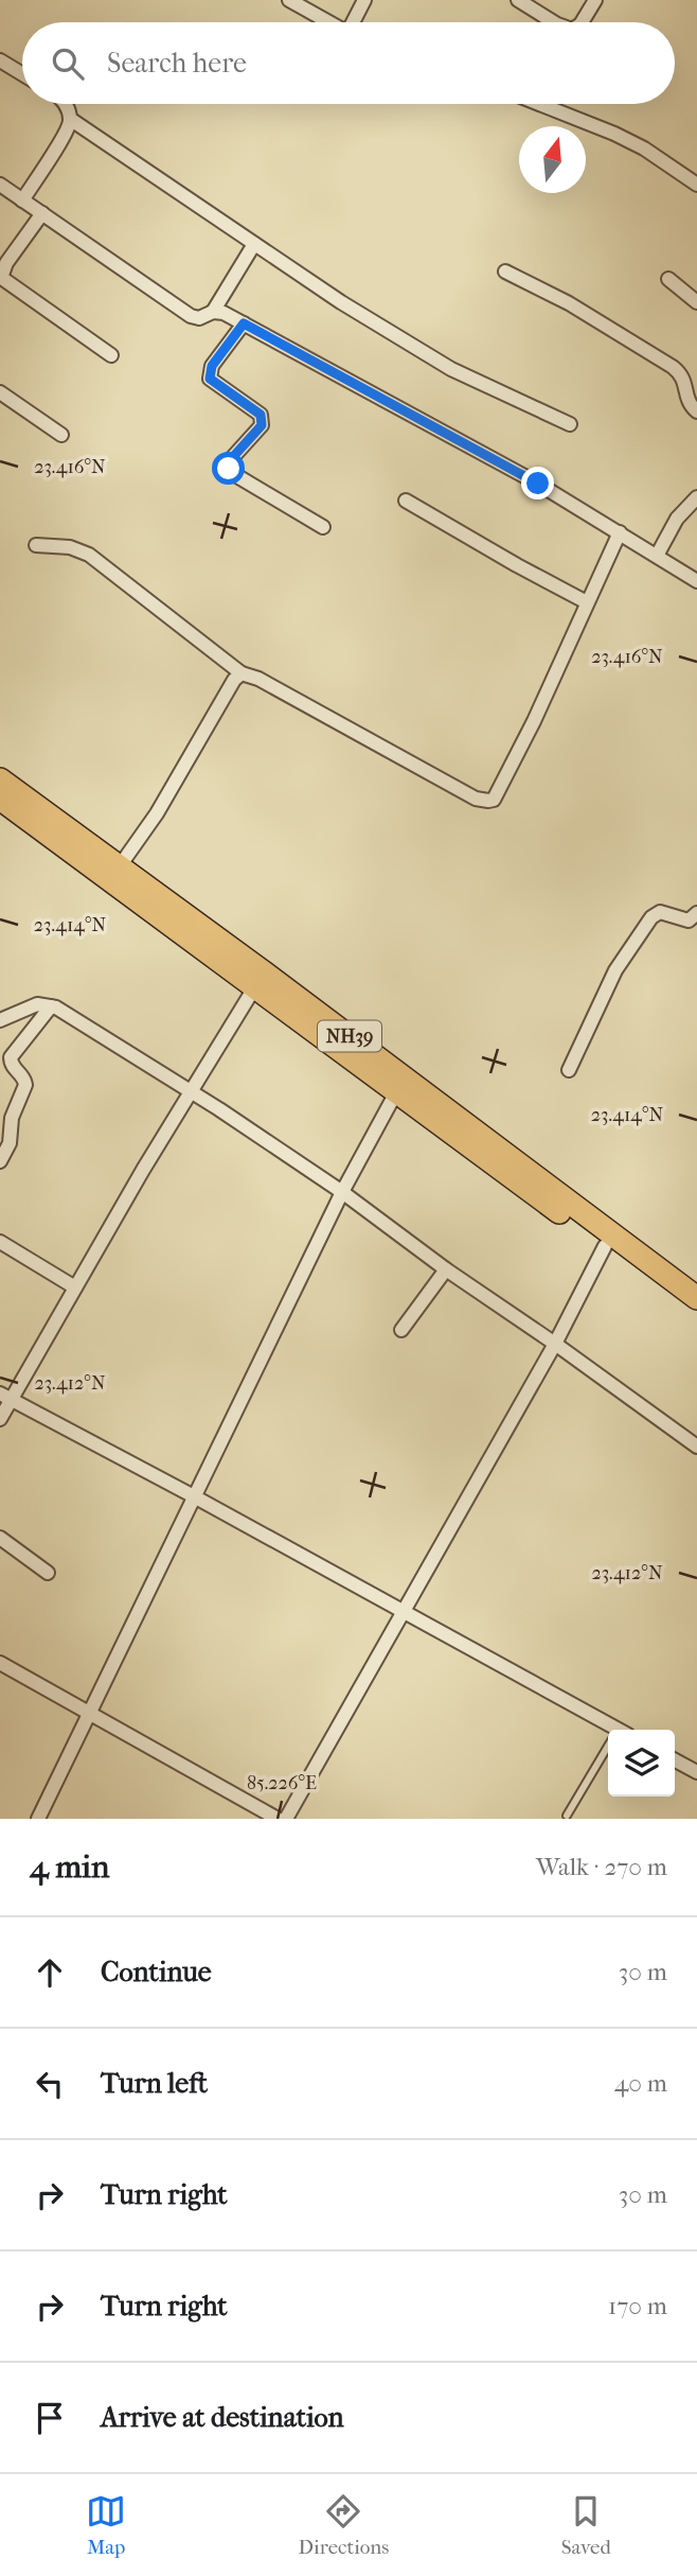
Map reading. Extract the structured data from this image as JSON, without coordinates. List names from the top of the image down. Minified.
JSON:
{"streets":{"highway":["NH39"]},"north":"top","page":{"search":"Search here","heading":["4 min","Walk · 270 m"],"list":[["Continue","30 m"],["Turn left","40 m"],["Turn right","30 m"],["Turn right","170 m"],"Arrive at destination"],"nav":["Map","Directions","Saved"]},"coordinates":["23.416°N","23.414°N","23.412°N","85.226°E"]}
